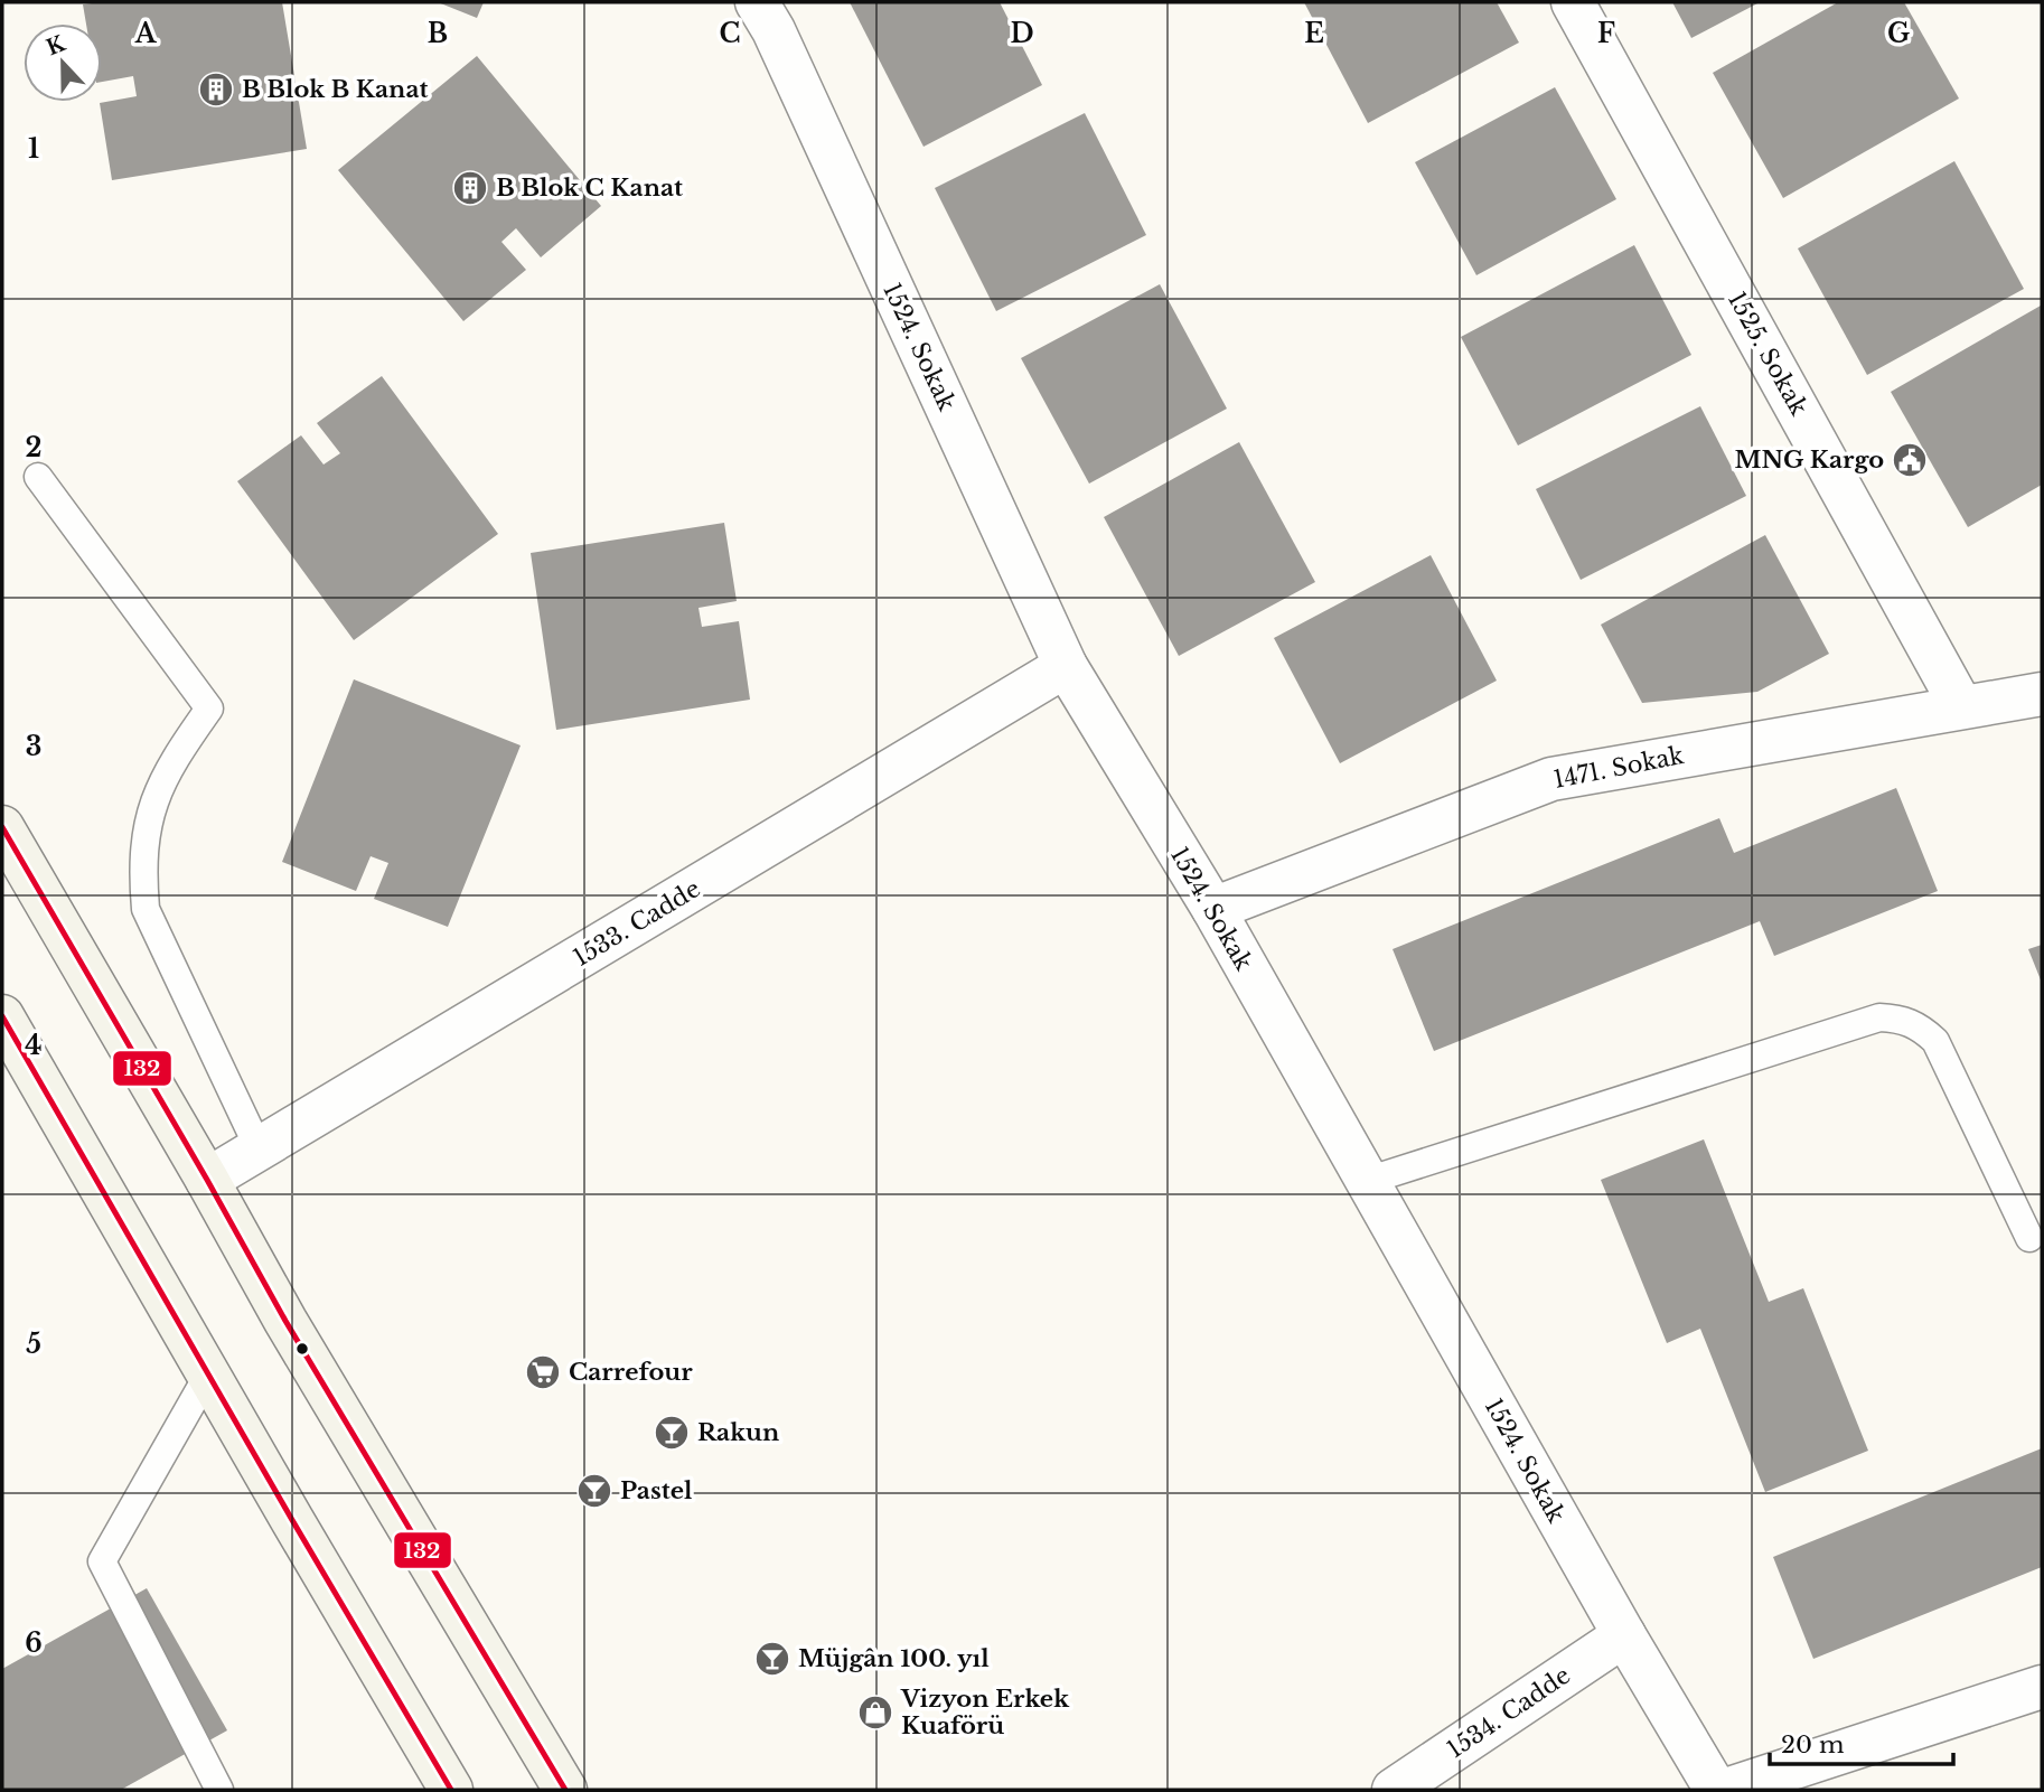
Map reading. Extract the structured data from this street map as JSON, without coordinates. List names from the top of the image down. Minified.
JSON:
{"streets":{"street":["1524. Sokak","1525. Sokak","1471. Sokak","1533. Cadde","1534. Cadde"]},"crossings":[["1524. Sokak","1471. Sokak"],["1524. Sokak","1533. Cadde"],["1524. Sokak","1534. Cadde"],["1525. Sokak","1471. Sokak"]],"places":{"building":["B Blok B Kanat","B Blok C Kanat"],"public building":["MNG Kargo"],"supermarket":["Carrefour"],"bar":["Rakun","Pastel","Müjgân 100. yıl"],"shop":["Vizyon Erkek Kuaförü"]},"lines":["transit line 132"],"scale_bar":"20 m","north":"top","grid":{"columns":["A","B","C","D","E","F","G"],"rows":["1","2","3","4","5","6"]}}
